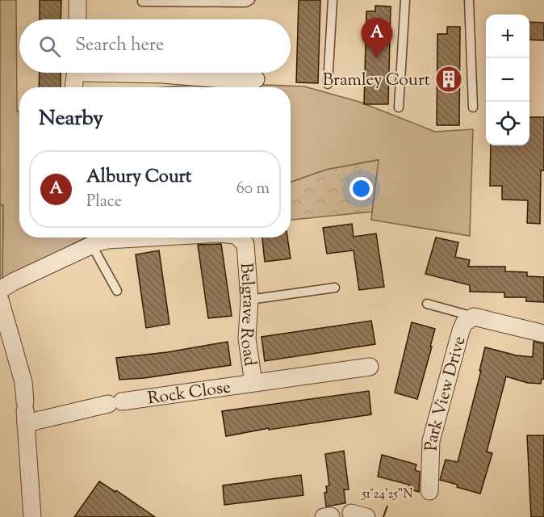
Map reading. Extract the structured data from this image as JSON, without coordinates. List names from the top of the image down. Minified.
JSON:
{"streets":{"street":["Belgrave Road","Rock Close","Park View Drive"]},"crossings":[["Belgrave Road","Rock Close"]],"places":{"building":["Bramley Court"]},"page":{"map_buttons":["+","−"],"pins":"A","search":"Search here","heading":"Nearby","list":[{"mark":"A","name":"Albury Court","note":"Place","value":"60 m"}]},"coordinates":["51°24'25\"N"]}
